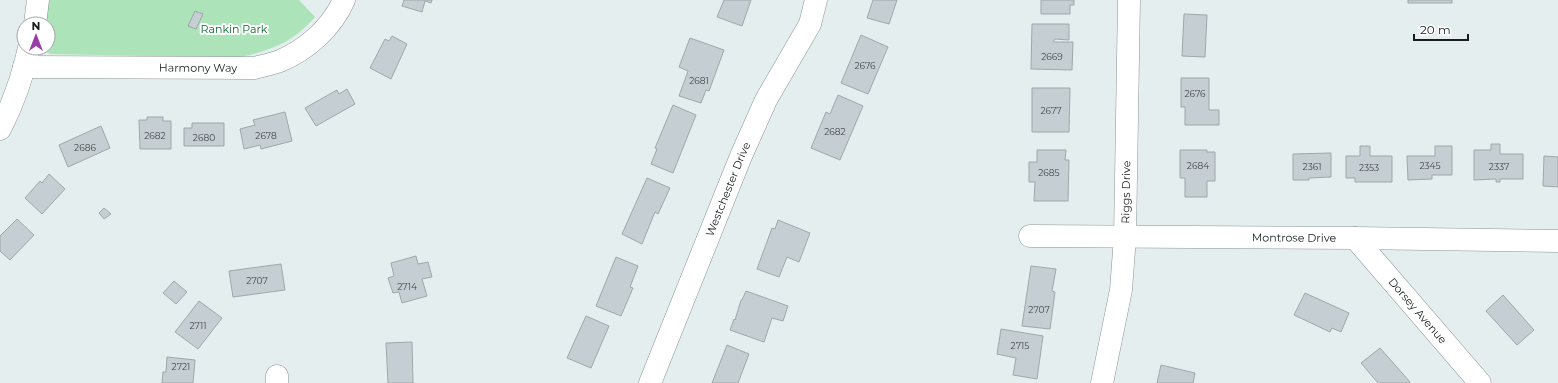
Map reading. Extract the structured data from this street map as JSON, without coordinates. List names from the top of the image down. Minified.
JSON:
{"streets":{"street":["Harmony Way","Westchester Drive","Riggs Drive","Montrose Drive","Dorsey Avenue"]},"crossings":[["Riggs Drive","Montrose Drive"],["Montrose Drive","Dorsey Avenue"]],"parks":["Rankin Park"],"house_numbers":["2669","2676","2681","2676","2677","2682","2682","2678","2680","2686","2684","2345","2361","2337","2353","2685","2707","2714","2707","2711","2715","2721"],"scale_bar":"20 m","north":"top"}
